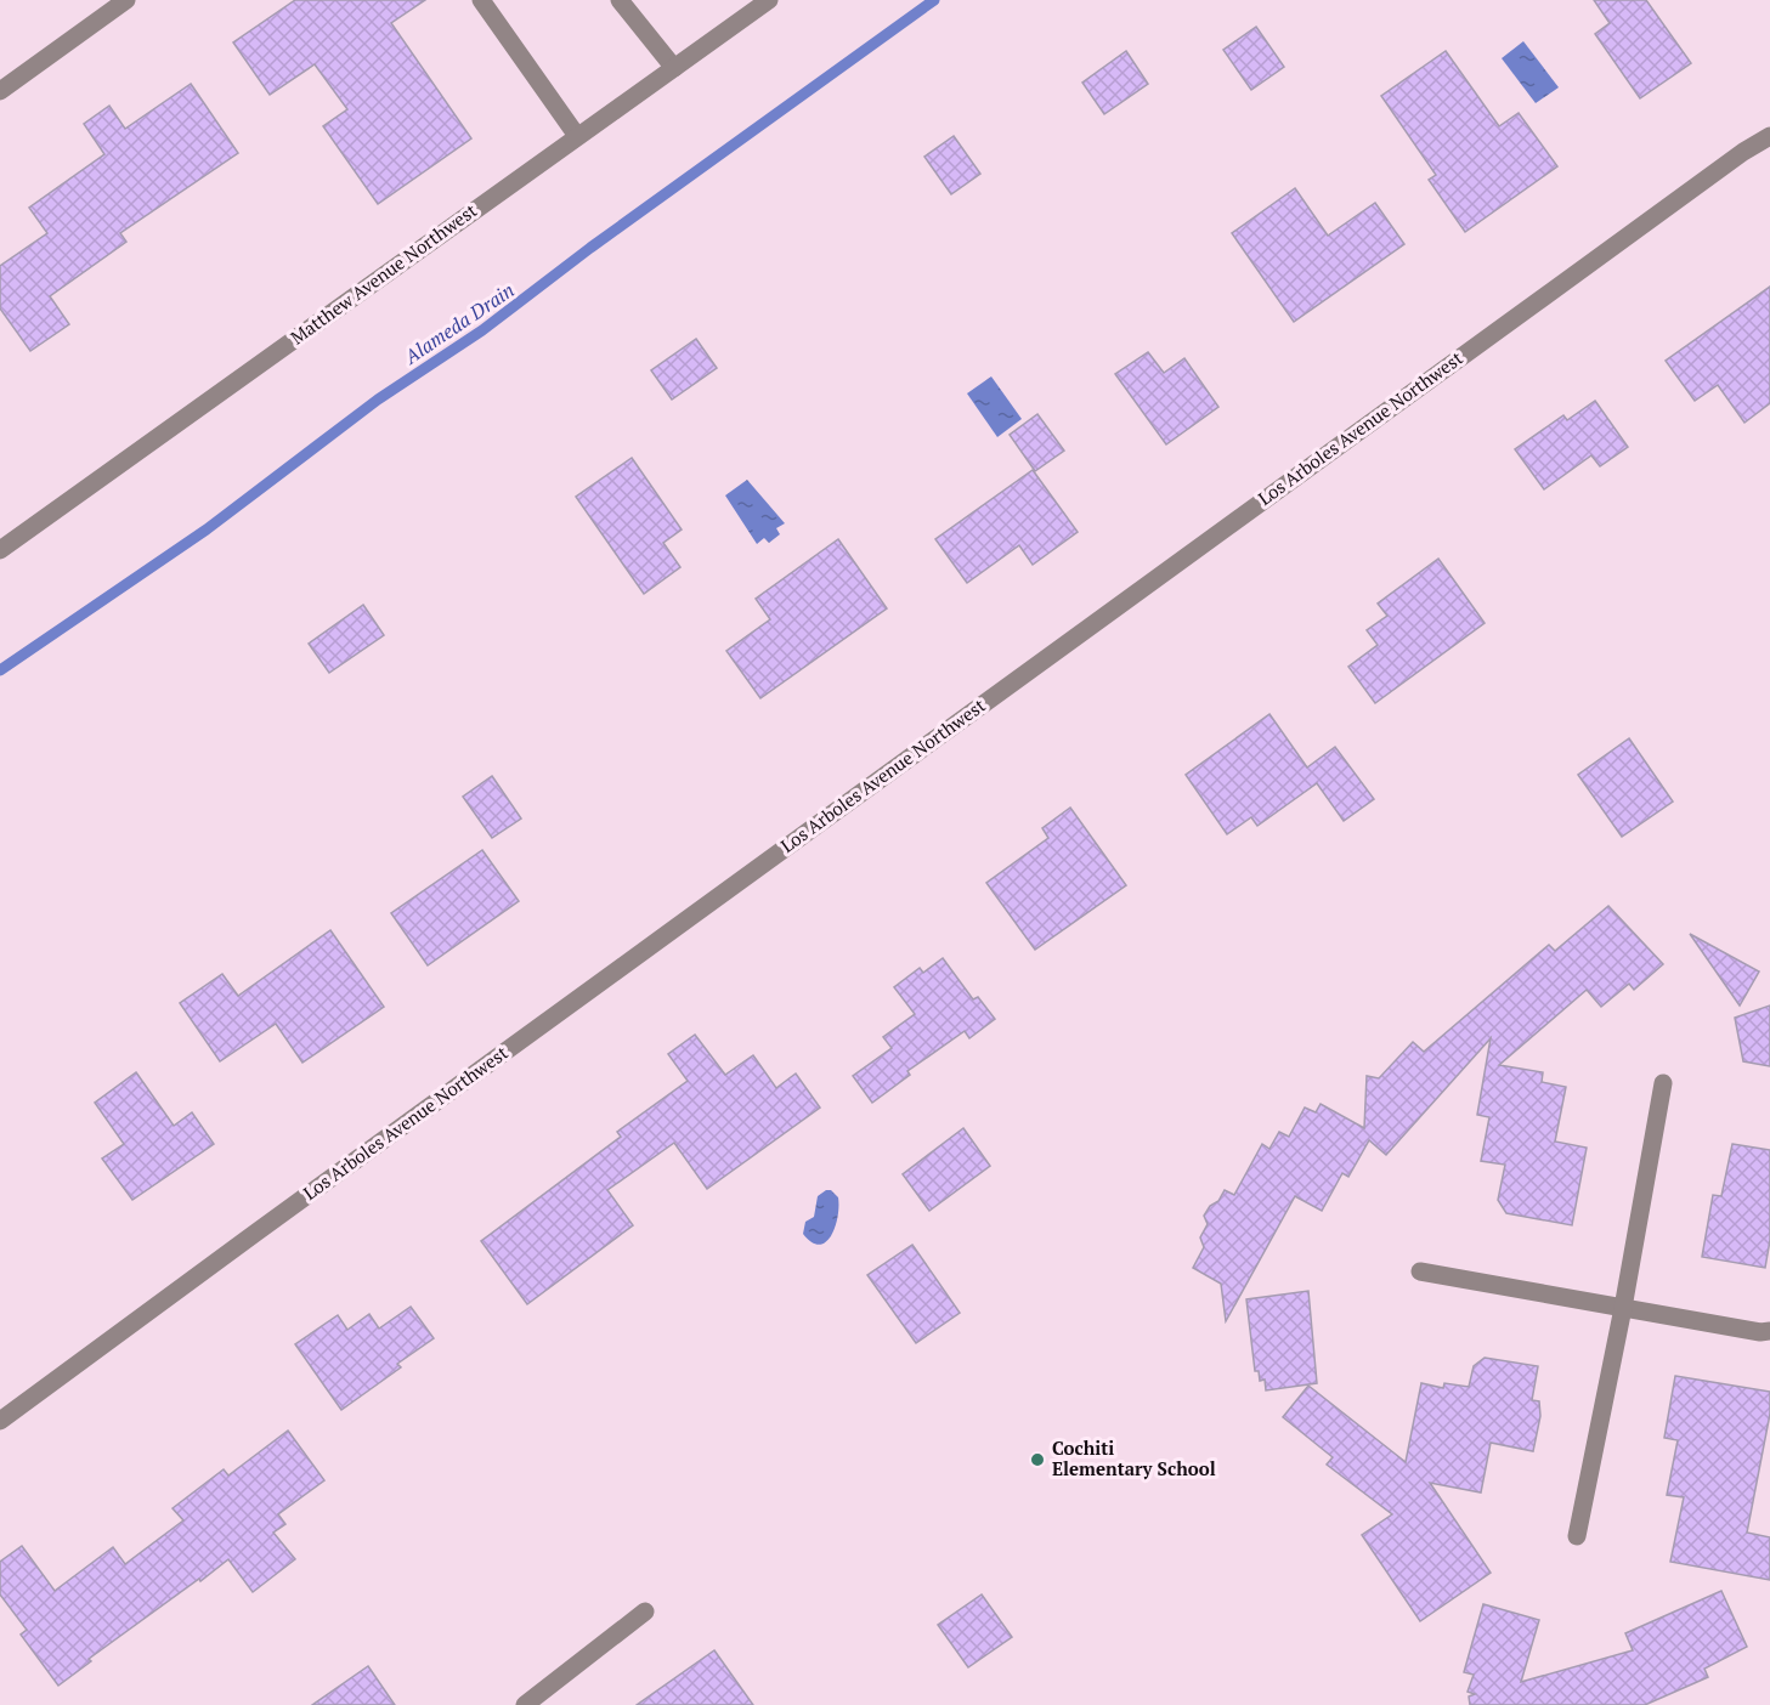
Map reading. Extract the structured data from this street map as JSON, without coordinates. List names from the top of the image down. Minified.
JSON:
{"streets":{"street":["Matthew Avenue Northwest","Los Arboles Avenue Northwest"]},"water":["Alameda Drain"],"places":["Cochiti Elementary School"]}
